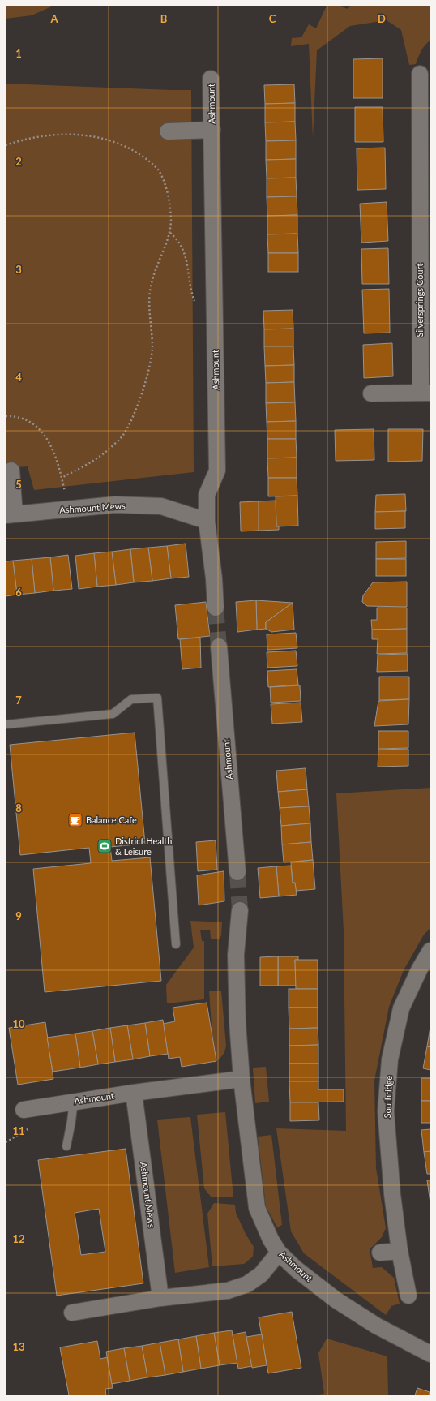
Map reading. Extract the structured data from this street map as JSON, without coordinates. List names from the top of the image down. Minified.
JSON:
{"streets":{"street":["Ashmount","Silversprings Court","Ashmount Mews","Southridge"]},"crossings":[["Ashmount","Ashmount Mews"]],"places":{"cafe":["Balance Cafe"],"sports":["District Health & Leisure"]},"grid":{"columns":["A","B","C","D"],"rows":["1","2","3","4","5","6","7","8","9","10","11","12","13"]}}
